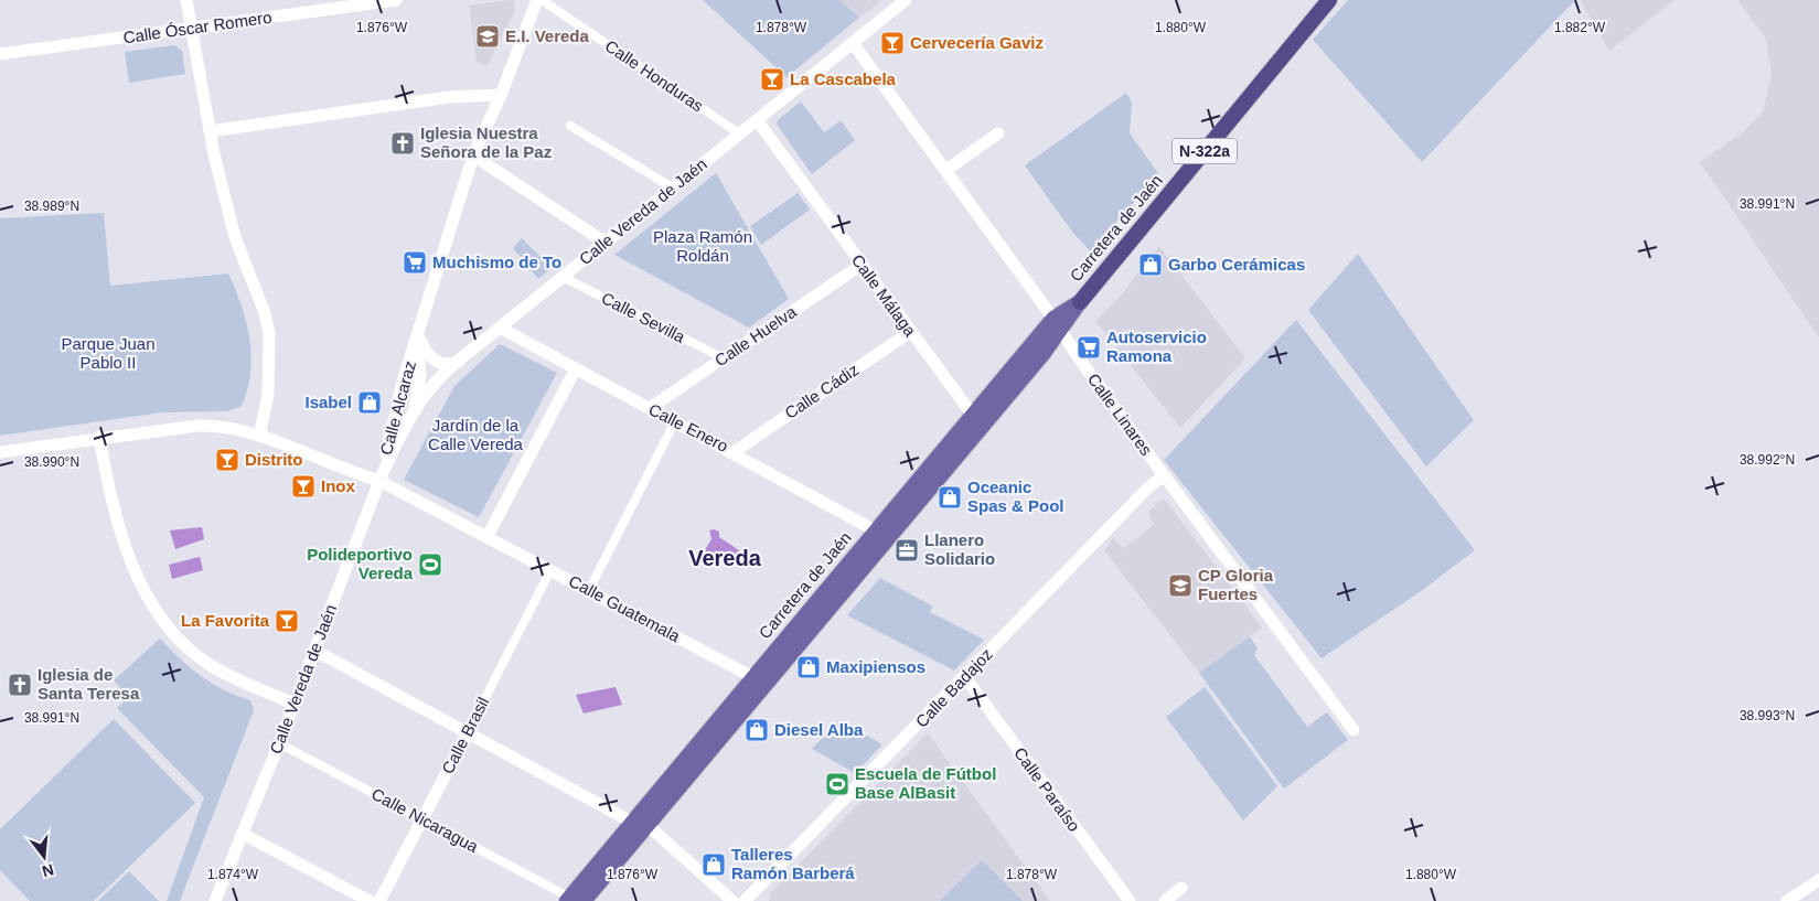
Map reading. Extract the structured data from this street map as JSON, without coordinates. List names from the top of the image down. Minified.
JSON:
{"streets":{"highway":["N-322a","Carretera de Jaén"],"street":["Calle Óscar Romero","Calle Honduras","Calle Vereda de Jaén","Calle Málaga","Calle Sevilla","Calle Huelva","Calle Cádiz","Calle Alcaraz","Calle Linares","Calle Enero","Calle Guatemala","Calle Badajoz","Calle Brasil","Calle Paraíso","Calle Nicaragua"]},"crossings":[["Calle Honduras","Calle Vereda de Jaén"],["Calle Vereda de Jaén","Calle Málaga"],["Calle Vereda de Jaén","Calle Sevilla"],["Calle Vereda de Jaén","Calle Alcaraz"],["Calle Vereda de Jaén","Calle Linares"],["Calle Vereda de Jaén","Calle Enero"],["Calle Vereda de Jaén","Calle Guatemala"],["Calle Vereda de Jaén","Calle Nicaragua"],["Carretera de Jaén","Calle Málaga"],["Carretera de Jaén","Calle Linares"],["Carretera de Jaén","Calle Enero"],["Carretera de Jaén","Calle Guatemala"],["Carretera de Jaén","Calle Nicaragua"],["Calle Málaga","Calle Huelva"],["Calle Málaga","Calle Cádiz"],["Calle Sevilla","Calle Huelva"],["Calle Huelva","Calle Enero"],["Calle Cádiz","Calle Enero"],["Calle Alcaraz","Calle Guatemala"],["Calle Linares","Calle Badajoz"],["Calle Guatemala","Calle Brasil"],["Calle Badajoz","Calle Paraíso"],["Calle Brasil","Calle Nicaragua"]],"districts":["Vereda"],"parks":["Plaza Ramón Roldán","Parque Juan Pablo II","Jardín de la Calle Vereda"],"places":{"school or university":["E.I. Vereda","CP Gloria Fuertes"],"bar":["Cervecería Gaviz","La Cascabela","Distrito","Inox","La Favorita"],"church":["Iglesia Nuestra Señora de la Paz","Iglesia de Santa Teresa"],"supermarket":["Muchismo de To","Autoservicio Ramona"],"shop":["Garbo Cerámicas","Isabel","Oceanic Spas & Pool","Maxipiensos","Diesel Alba","Talleres Ramón Barberá"],"office":["Llanero Solidario"],"sports":["Polideportivo Vereda","Escuela de Fútbol Base AlBasit"]},"north":"bottom","coordinates":["1.876°W","1.878°W","1.880°W","1.882°W","38.991°N","38.989°N","38.992°N","38.990°N","38.993°N","1.874°W"]}
